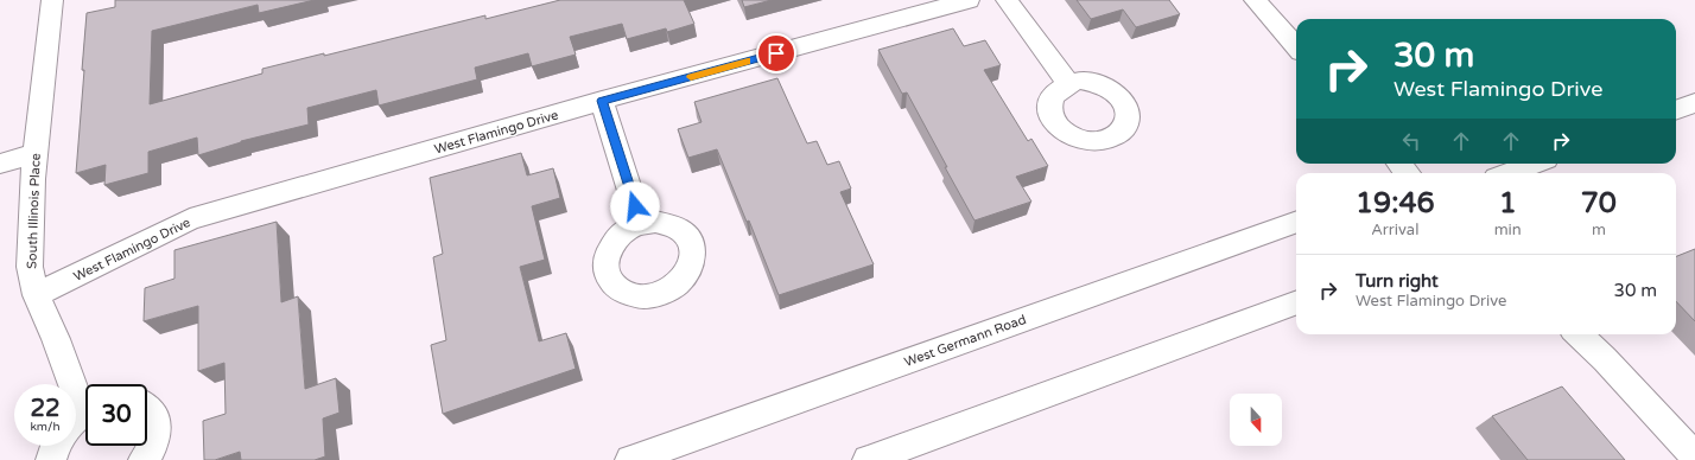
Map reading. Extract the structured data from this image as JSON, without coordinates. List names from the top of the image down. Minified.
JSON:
{"streets":{"street":["West Flamingo Drive","South Illinois Place","West Germann Road"]},"crossings":[["West Flamingo Drive","South Illinois Place"]],"north":"bottom","page":{"turn":["30 m","West Flamingo Drive"],"eta":["19:46","Arrival","1","min","70","m"],"list":[{"name":"Turn right","note":"West Flamingo Drive","value":"30 m"}],"speed":"22 km/h","limit":"30"}}
